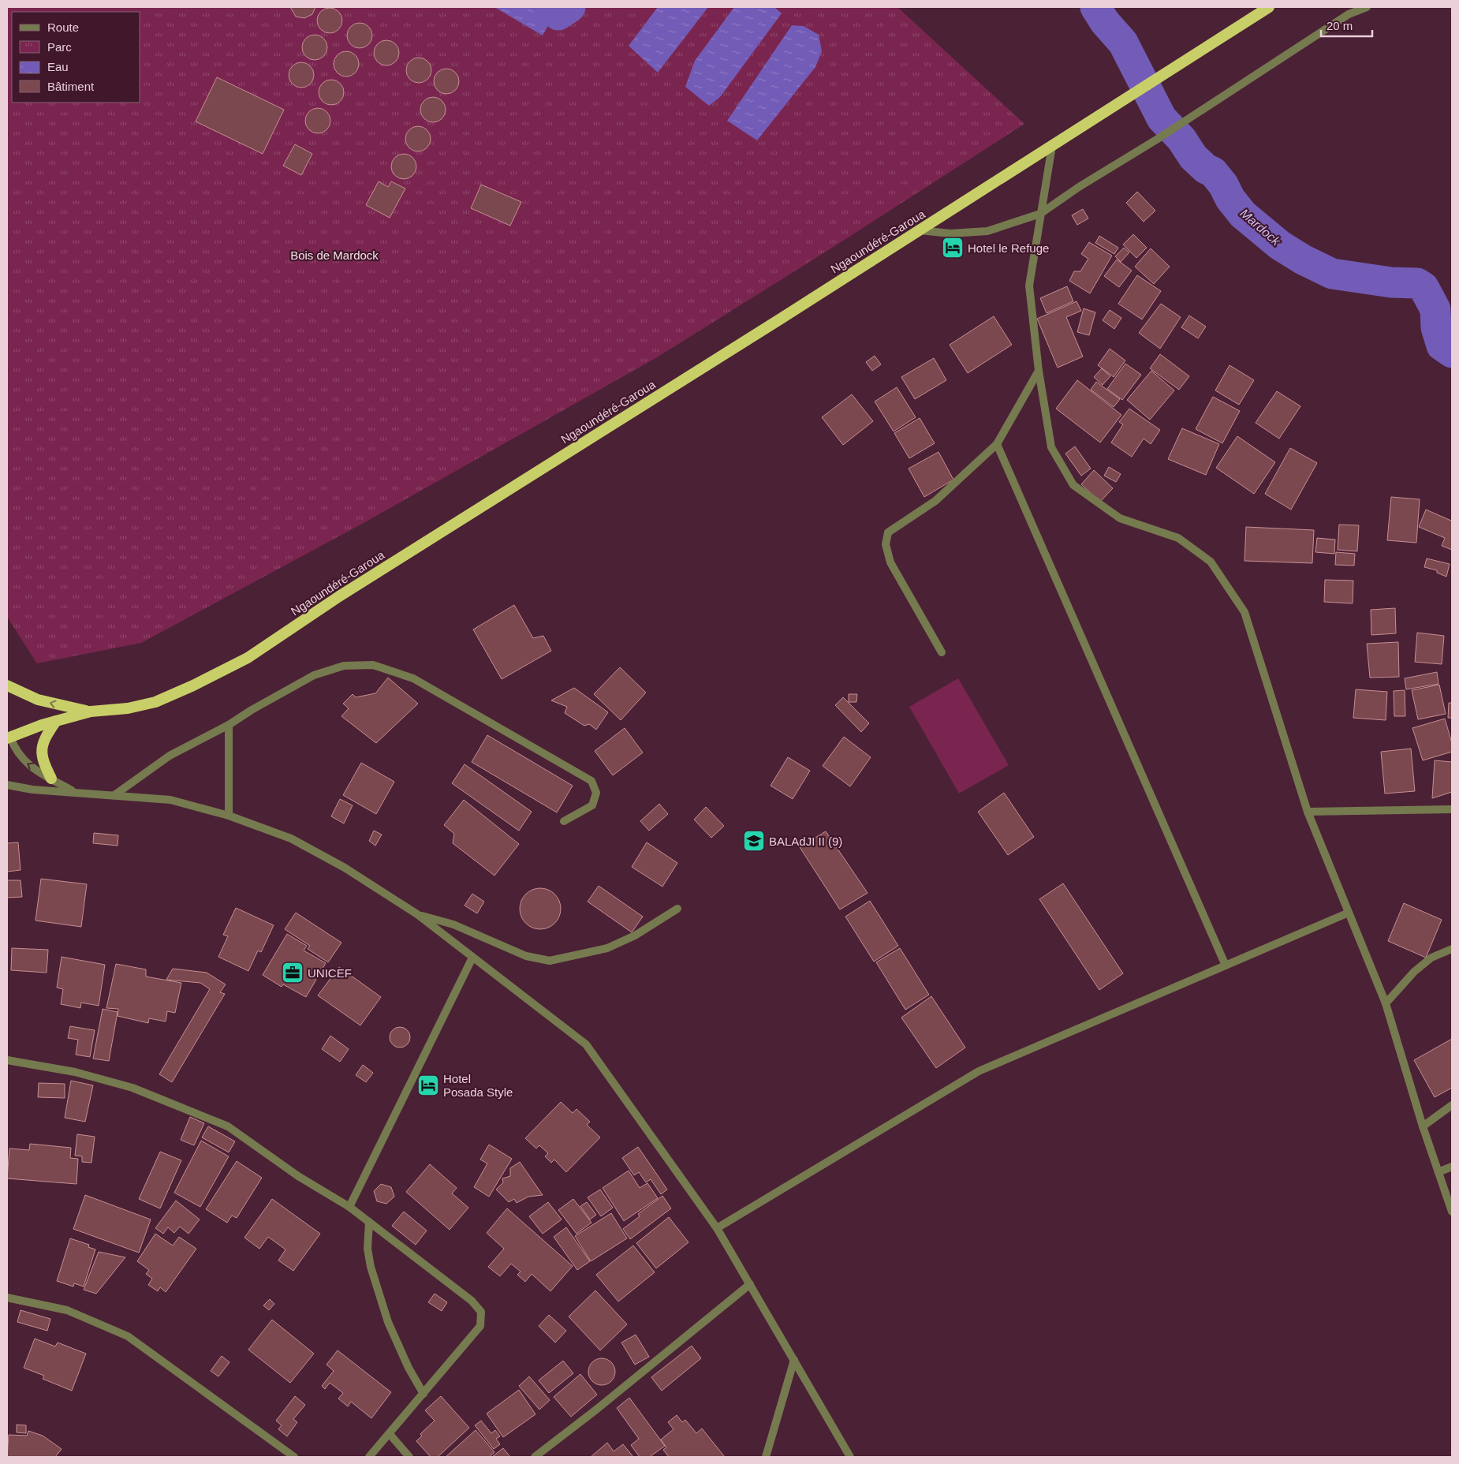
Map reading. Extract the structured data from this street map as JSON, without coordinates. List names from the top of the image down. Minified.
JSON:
{"streets":{"highway":["Ngaoundéré-Garoua"]},"water":["Mardock"],"parks":["Bois de Mardock"],"places":{"hotel":["Hotel le Refuge","Hotel Posada Style"],"school or university":["BALAdJI II (9)"],"office":["UNICEF"]},"legend":["Route","Parc","Eau","Bâtiment"],"scale_bar":"20 m"}
